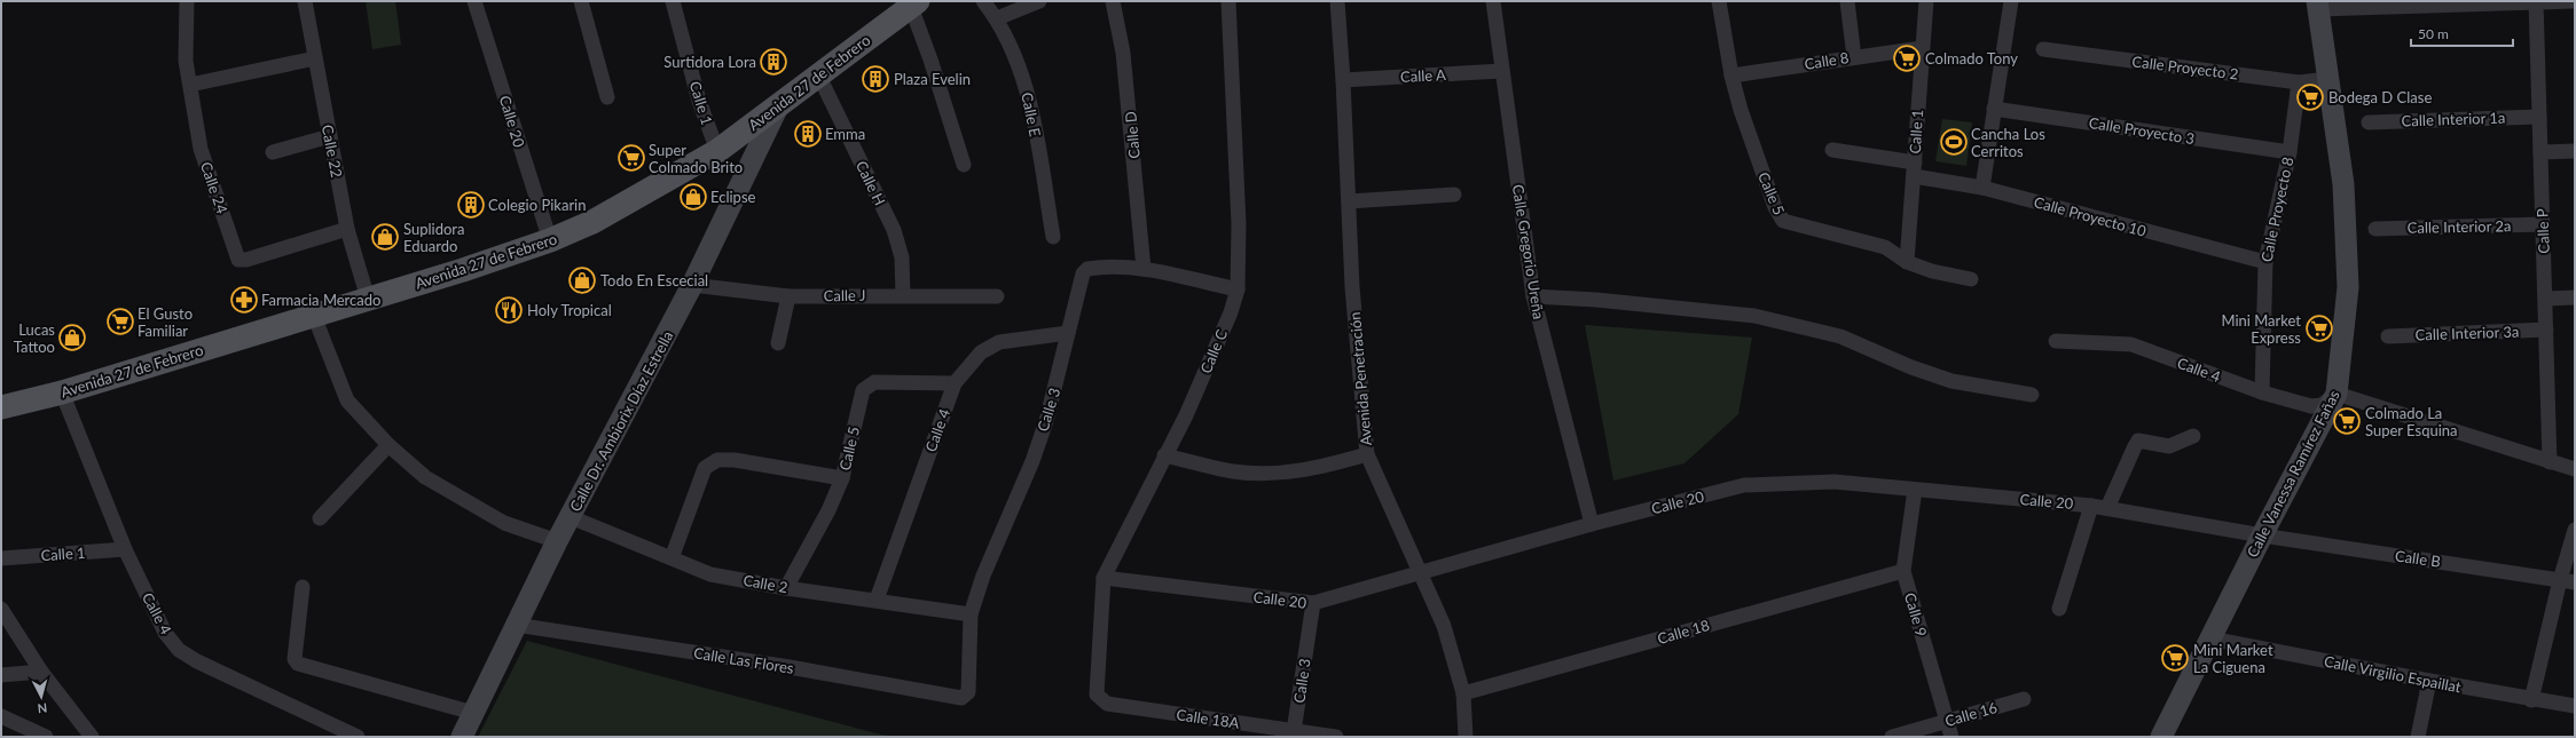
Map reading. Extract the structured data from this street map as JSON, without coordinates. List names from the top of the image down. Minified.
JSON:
{"streets":{"main road":["Avenida 27 de Febrero"],"street":["Calle 8","Calle Proyecto 2","Calle A","Calle 1","Calle E","Calle Interior 1a","Calle 20","Calle Proyecto 3","Calle D","Calle 22","Calle H","Calle 24","Calle 5","Calle Proyecto 8","Calle Proyecto 10","Calle Interior 2a","Calle P","Calle Gregorio Ureña","Calle J","Calle Interior 3a","Calle C","Calle 4","Avenida Penetración","Calle 3","Calle Dr. Ambiorix Díaz Estrella","Calle Vanessa Ramírez Fañas","Calle B","Calle 2","Calle 9","Calle 18","Calle Las Flores","Calle Virgilio Espaillat","Calle 16","Calle 18A"]},"crossings":[["Calle 8","Calle 1"],["Calle 8","Calle 5"],["Calle Proyecto 2","Calle Proyecto 8"],["Calle Proyecto 2","Calle Vanessa Ramírez Fañas"],["Calle A","Calle Gregorio Ureña"],["Calle A","Avenida Penetración"],["Avenida 27 de Febrero","Calle 1"],["Avenida 27 de Febrero","Calle 20"],["Avenida 27 de Febrero","Calle 22"],["Avenida 27 de Febrero","Calle H"],["Avenida 27 de Febrero","Calle 4"],["Avenida 27 de Febrero","Calle Dr. Ambiorix Díaz Estrella"],["Calle 1","Calle 5"],["Calle 1","Calle Proyecto 10"],["Calle 1","Calle 4"],["Calle Interior 1a","Calle P"],["Calle 20","Calle Gregorio Ureña"],["Calle 20","Calle C"],["Calle 20","Avenida Penetración"],["Calle 20","Calle 3"],["Calle 20","Calle Vanessa Ramírez Fañas"],["Calle 20","Calle B"],["Calle 20","Calle 9"],["Calle Proyecto 3","Calle Proyecto 8"],["Calle D","Calle 3"],["Calle 22","Calle 24"],["Calle H","Calle J"],["Calle 5","Calle 4"],["Calle 5","Calle 2"],["Calle Proyecto 8","Calle Proyecto 10"],["Calle Proyecto 8","Calle 4"],["Calle Interior 2a","Calle P"],["Calle P","Calle Interior 3a"],["Calle J","Calle Dr. Ambiorix Díaz Estrella"],["Calle C","Calle 3"],["Calle C","Calle 18A"],["Calle 4","Calle 3"],["Calle 4","Calle Vanessa Ramírez Fañas"],["Calle 4","Calle 2"],["Avenida Penetración","Calle 18"],["Calle 3","Calle 2"],["Calle 3","Calle Las Flores"],["Calle 3","Calle 18A"],["Calle Dr. Ambiorix Díaz Estrella","Calle 2"],["Calle Dr. Ambiorix Díaz Estrella","Calle Las Flores"],["Calle Vanessa Ramírez Fañas","Calle B"],["Calle Vanessa Ramírez Fañas","Calle Virgilio Espaillat"],["Calle 9","Calle 18"],["Calle 9","Calle 16"]],"places":{"supermarket":["Colmado Tony","Bodega D Clase","Super Colmado Brito","El Gusto Familiar","Mini Market Express","Colmado La Super Esquina","Mini Market La Ciguena"],"building":["Surtidora Lora","Plaza Evelin","Emma","Colegio Pikarin"],"sports":["Cancha Los Cerritos"],"shop":["Eclipse","Suplidora Eduardo","Todo En Escecial","Lucas Tattoo"],"pharmacy":["Farmacia Mercado"],"restaurant":["Holy Tropical"]},"scale_bar":"50 m","north":"bottom"}
